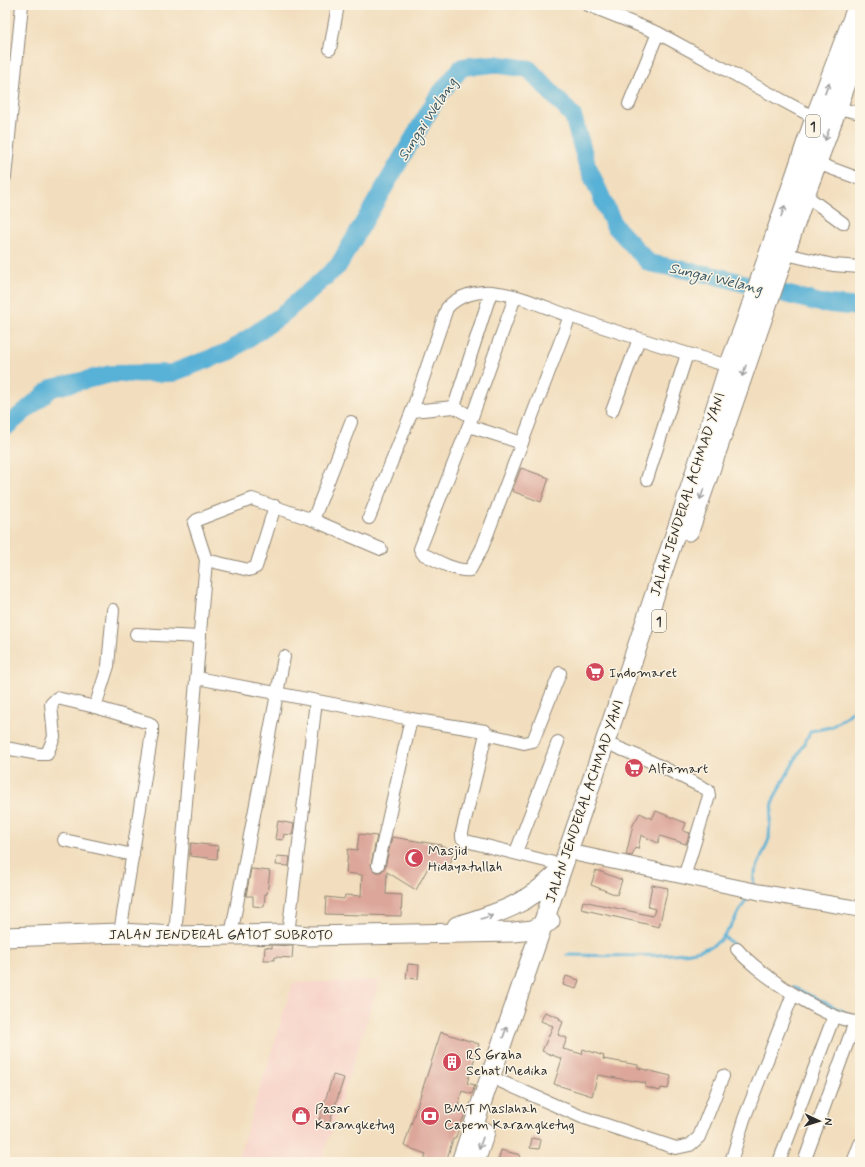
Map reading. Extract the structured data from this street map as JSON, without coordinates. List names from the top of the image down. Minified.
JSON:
{"streets":{"highway":["1","JALAN JENDERAL ACHMAD YANI","JALAN JENDERAL GATOT SUBROTO"]},"crossings":[["1","JALAN JENDERAL ACHMAD YANI"],["JALAN JENDERAL ACHMAD YANI","JALAN JENDERAL GATOT SUBROTO"]],"water":["Sungai Welang"],"places":{"supermarket":["Indomaret","Alfamart"],"mosque":["Masjid Hidayatullah"],"building":["RS Graha Sehat Medika"],"shop":["Pasar Karangketug"],"bank":["BMT Maslahah Capem Karangketug"]},"north":"right"}
